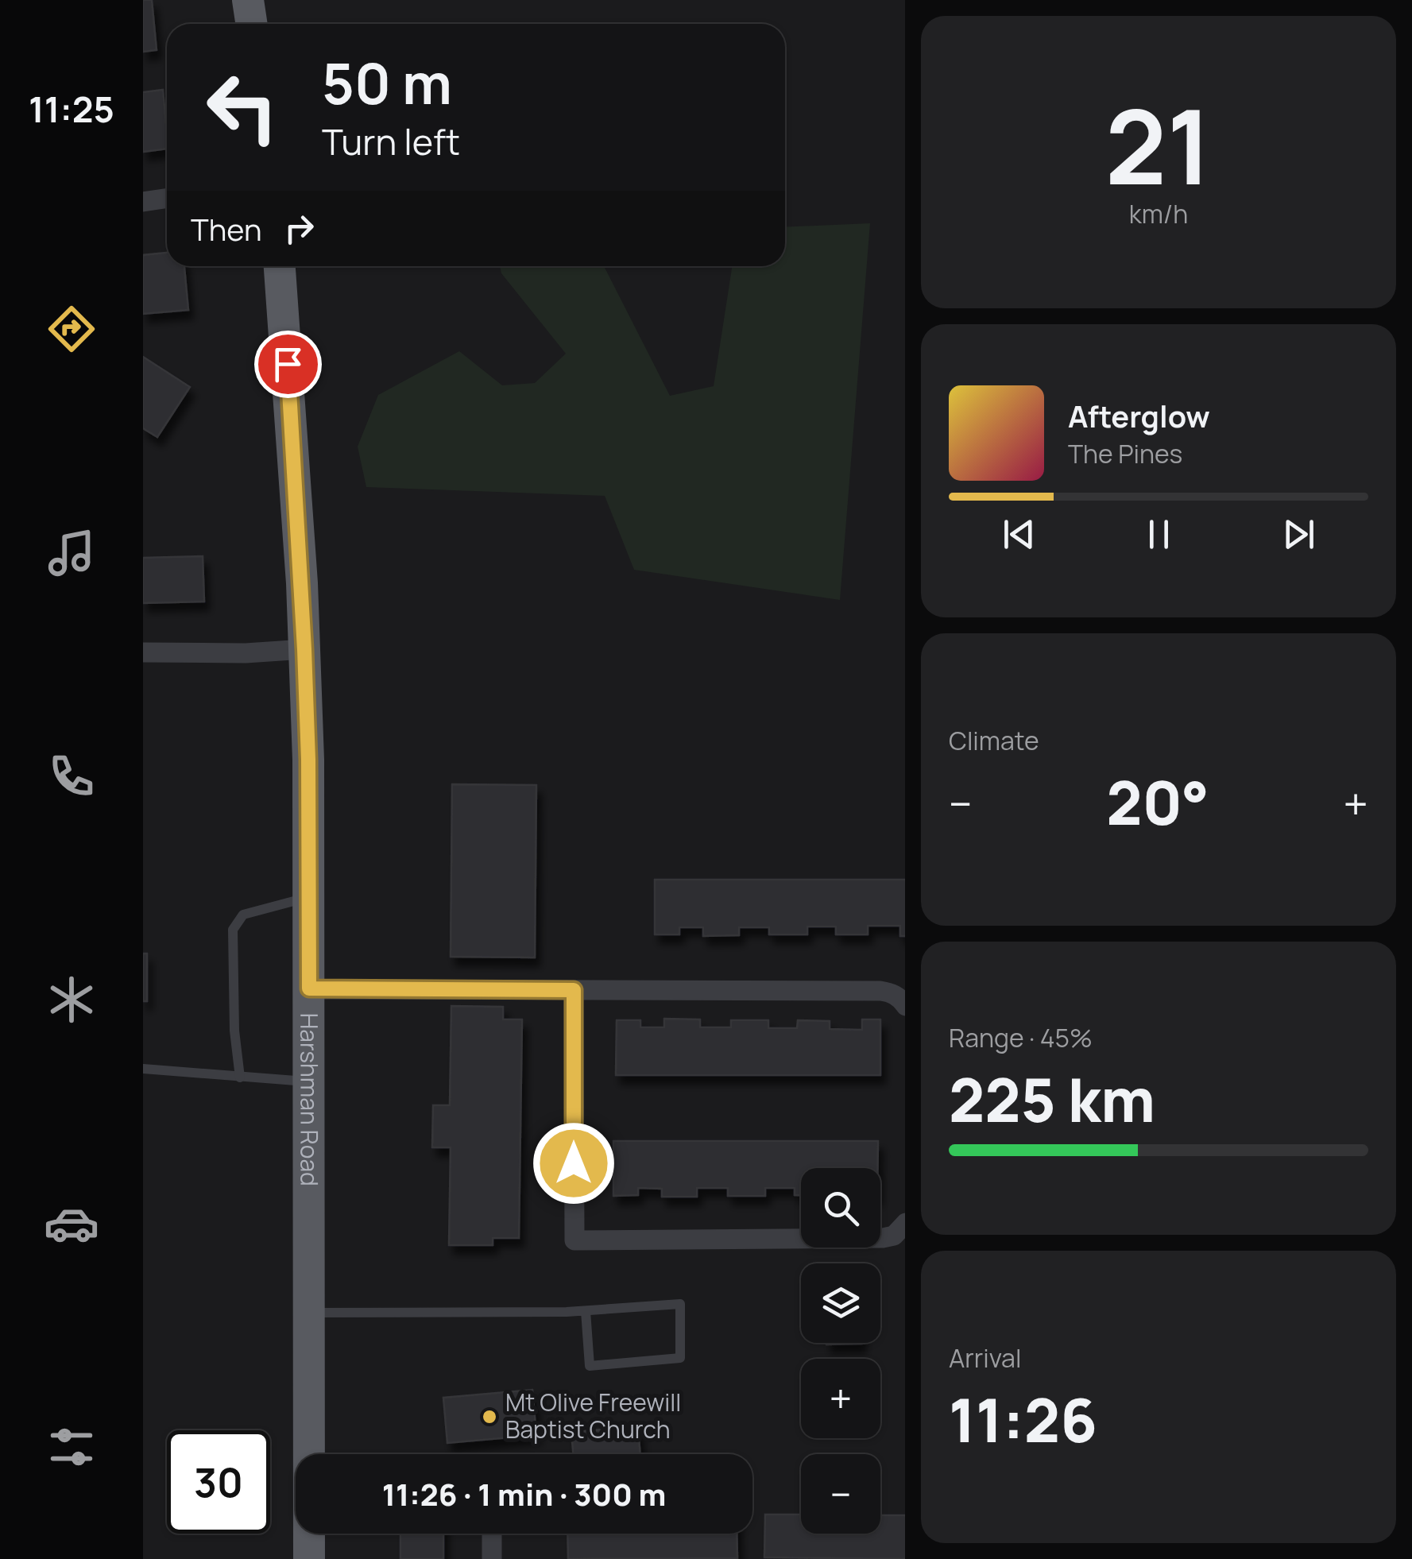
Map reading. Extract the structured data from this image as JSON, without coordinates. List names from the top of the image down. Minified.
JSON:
{"streets":{"main road":["Harshman Road"]},"places":["Mt Olive Freewill Baptist Church"],"page":{"tabs":"11:25","tile":[["21","km/h"],"Climate",["Range · 45%","225 km"],["Arrival","11:26"]],"turn":["50 m","Turn left"],"then":"Then","song":["Afterglow","The Pines"],"heat":["−","20°","+"],"map_buttons":["+","−"],"limit":"30","trip":"11:26 · 1 min · 300 m"}}
